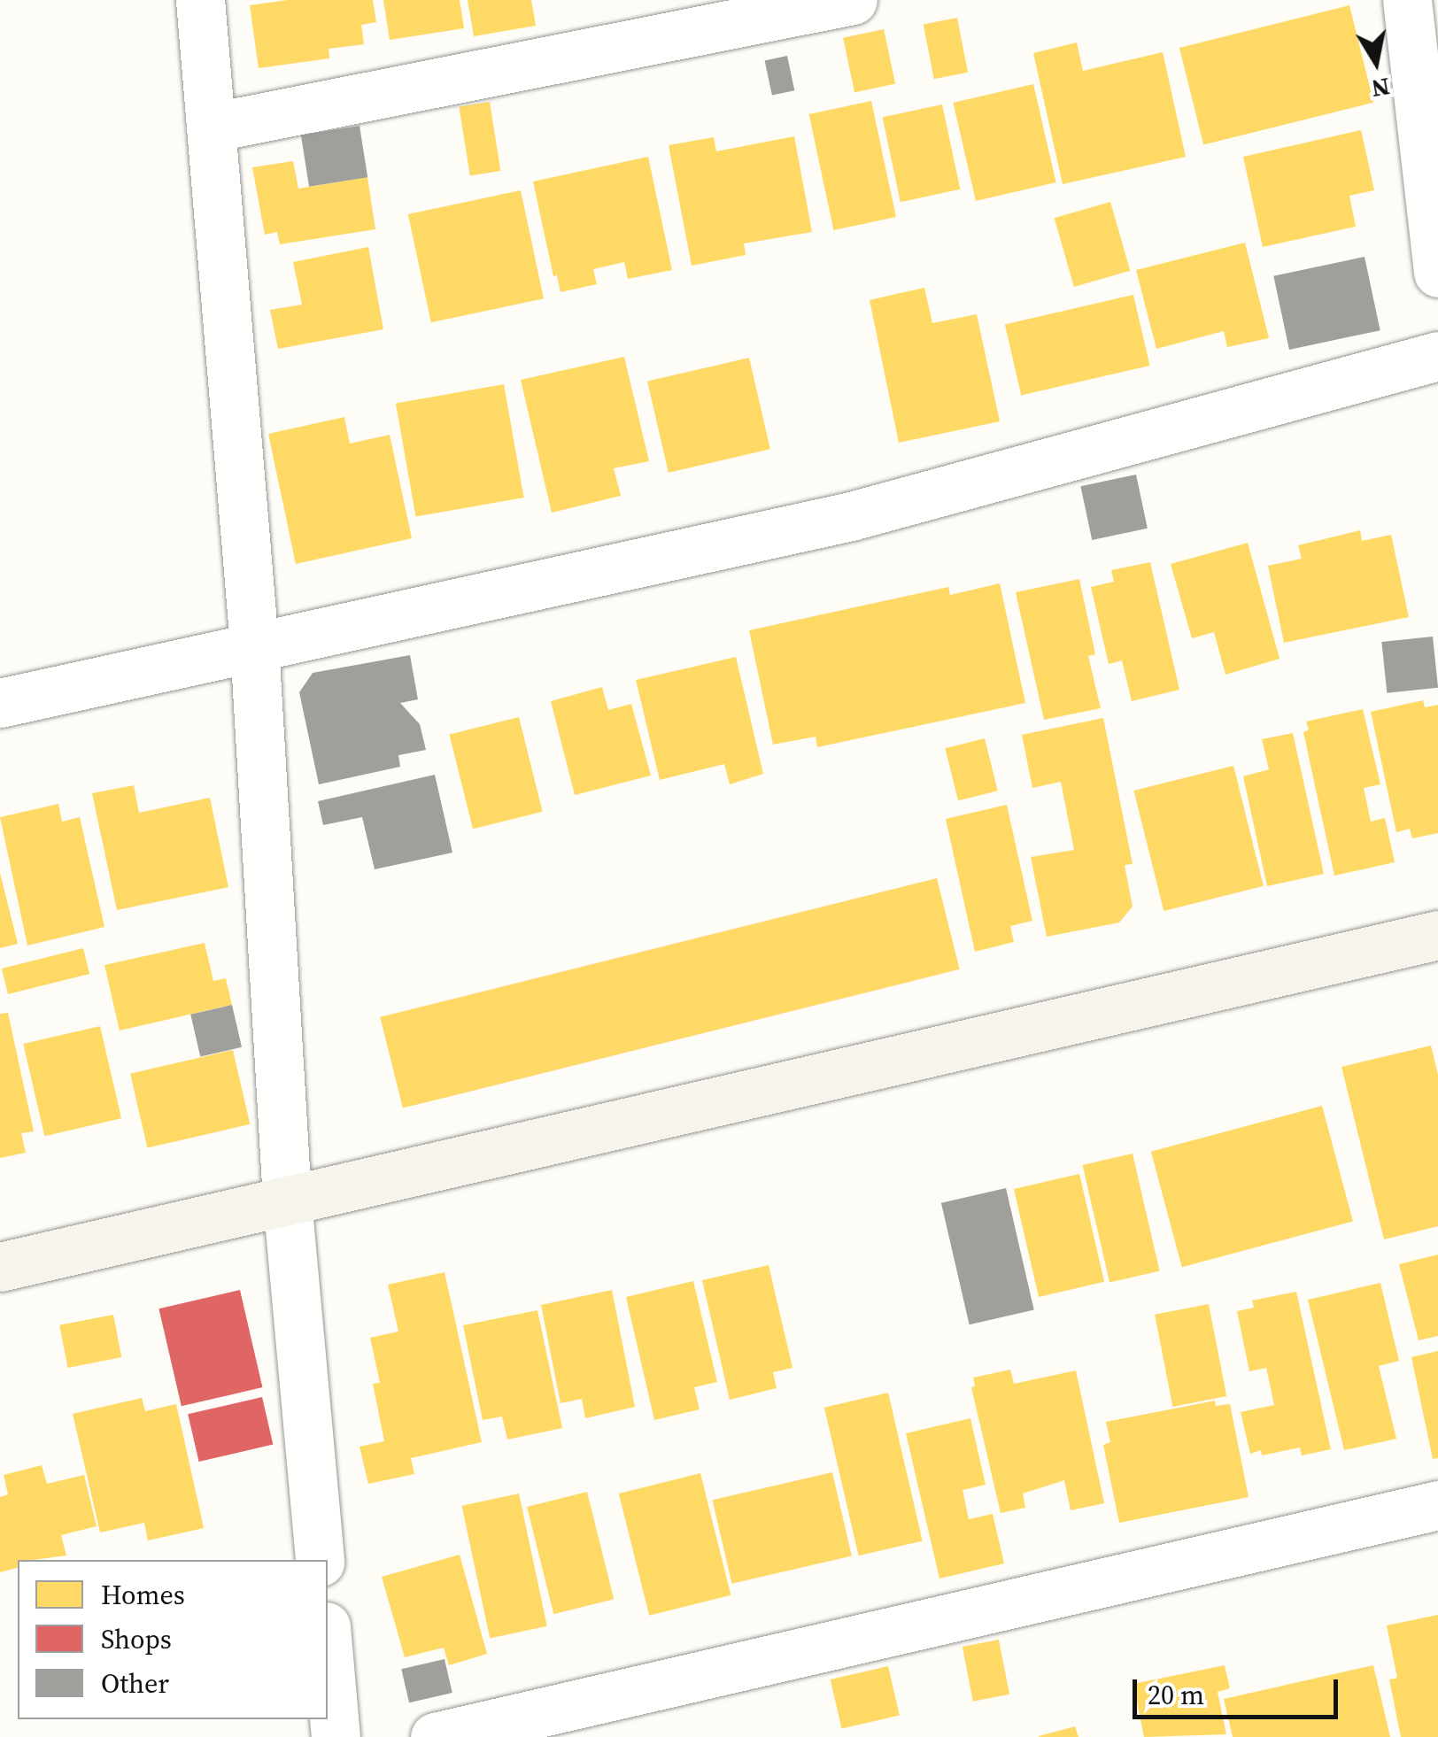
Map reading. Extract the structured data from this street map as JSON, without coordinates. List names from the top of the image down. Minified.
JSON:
{"legend":["Homes","Shops","Other"],"scale_bar":"20 m","north":"bottom"}
